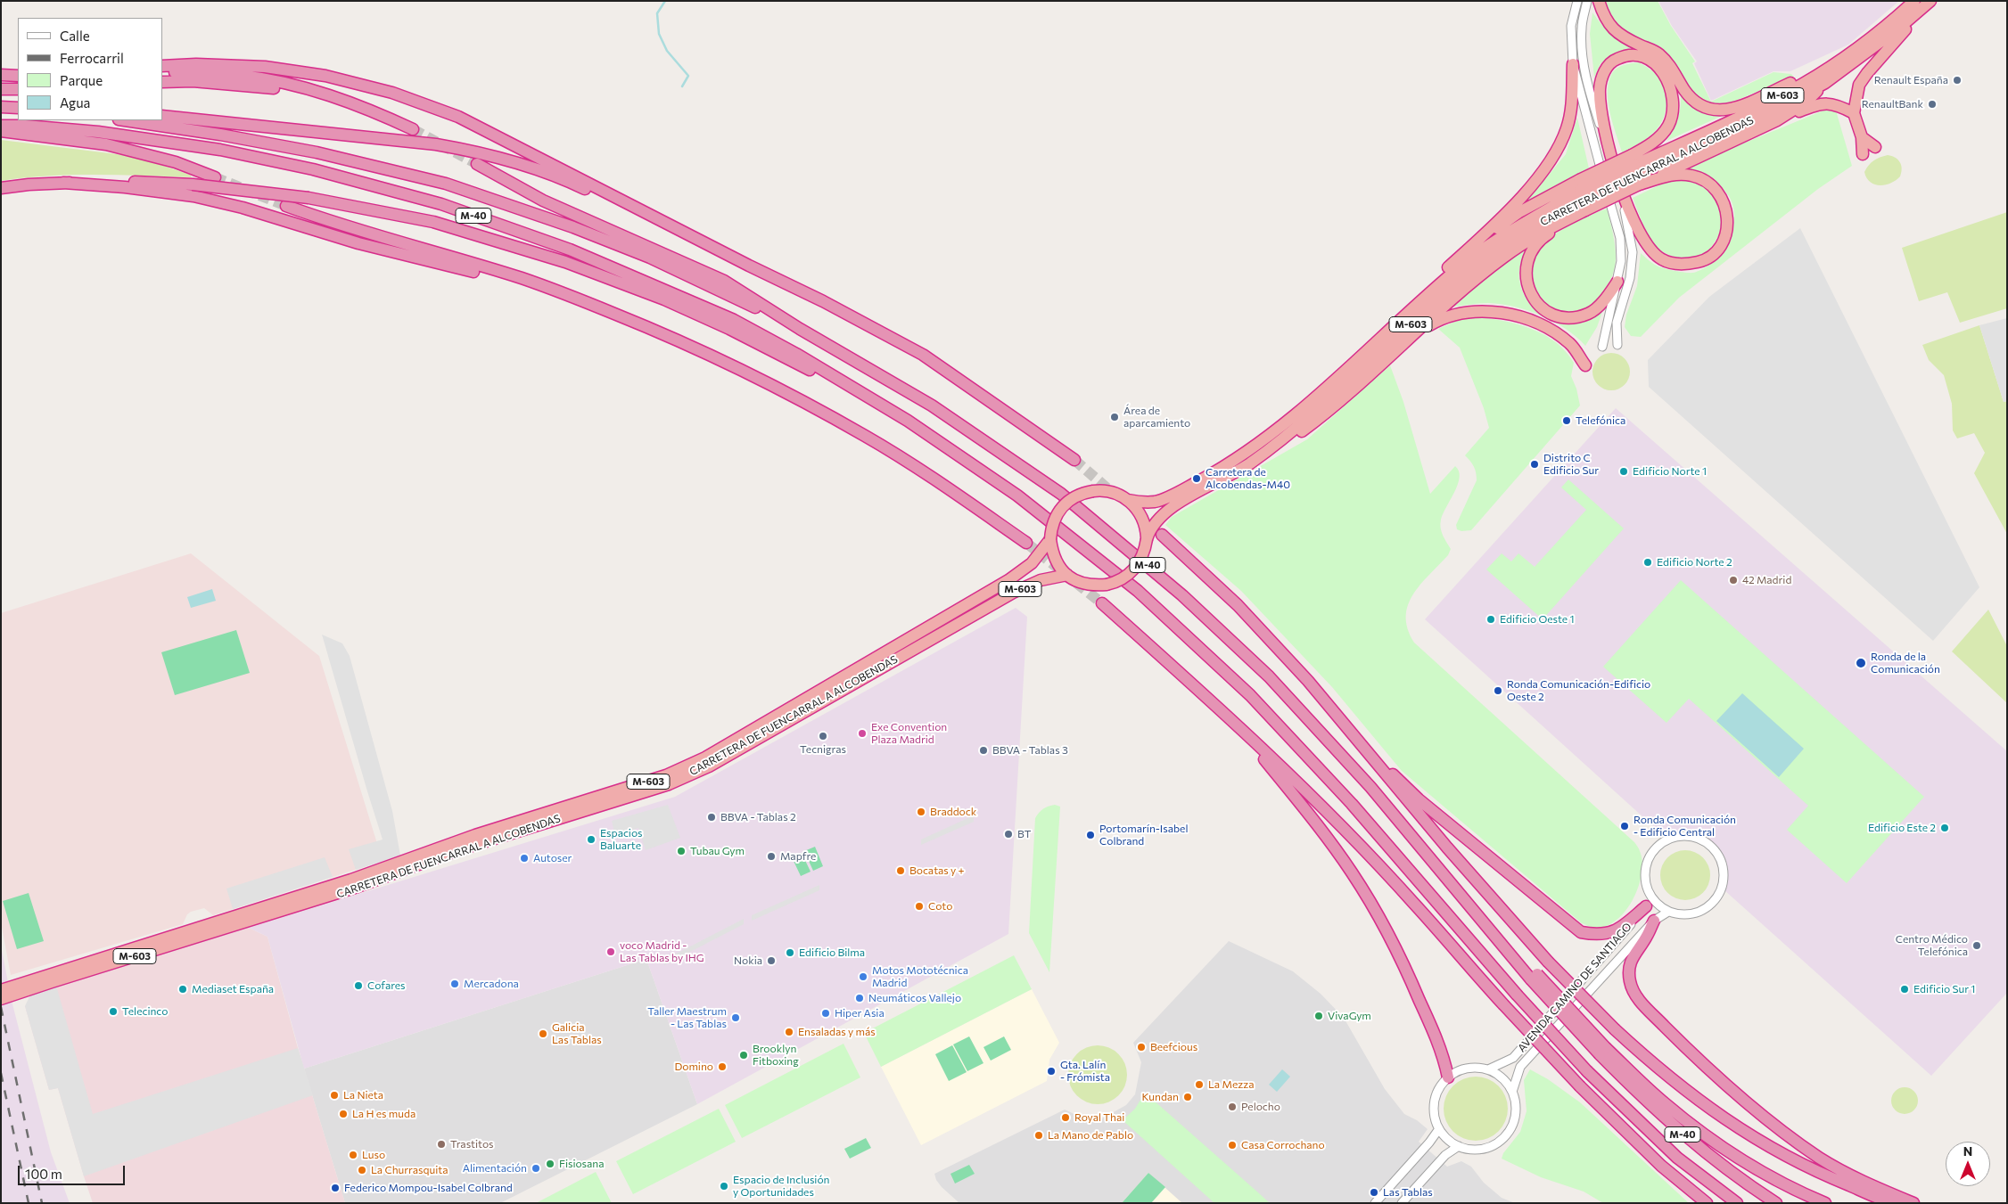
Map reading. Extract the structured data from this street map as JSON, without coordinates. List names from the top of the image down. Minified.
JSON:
{"streets":{"highway":["M-603","CARRETERA DE FUENCARRAL A ALCOBENDAS","M-40"],"street":["AVENIDA CAMINO DE SANTIAGO"]},"crossings":[["M-603","CARRETERA DE FUENCARRAL A ALCOBENDAS"]],"places":["Renault España","RenaultBank","Área de aparcamiento","Telefónica","Distrito C Edificio Sur","Edificio Norte 1","Carretera de Alcobendas-M40","Edificio Norte 2","42 Madrid","Edificio Oeste 1","Ronda de la Comunicación","Ronda Comunicación-Edificio Oeste 2","Exe Convention Plaza Madrid","Tecnigras","BBVA - Tablas 3","Braddock","BBVA - Tablas 2","Ronda Comunicación - Edificio Central","Edificio Este 2","BT","Portomarín-Isabel Colbrand","Espacios Baluarte","Tubau Gym","Mapfre","Autoser","Bocatas y +","Coto","Centro Médico Telefónica","voco Madrid - Las Tablas by IHG","Edificio Bilma","Nokia","Motos Mototécnica Madrid","Mercadona","Cofares","Mediaset España","Edificio Sur 1","Neumáticos Vallejo","Telecinco","Hiper Asia","VivaGym","Taller Maestrum - Las Tablas","Ensaladas y más","Galicia Las Tablas","Beefcious","Brooklyn Fitboxing","Domino","Gta. Lalín - Frómista","La Mezza","La Nieta","Kundan","Pelocho","La H es muda","Royal Thai","La Mano de Pablo","Trastitos","Casa Corrochano","Luso","Fisiosana","Alimentación","La Churrasquita","Espacio de Inclusión y Oportunidades","Federico Mompou-Isabel Colbrand","Las Tablas"],"legend":["Calle","Ferrocarril","Parque","Agua"],"scale_bar":"100 m","north":"top"}
